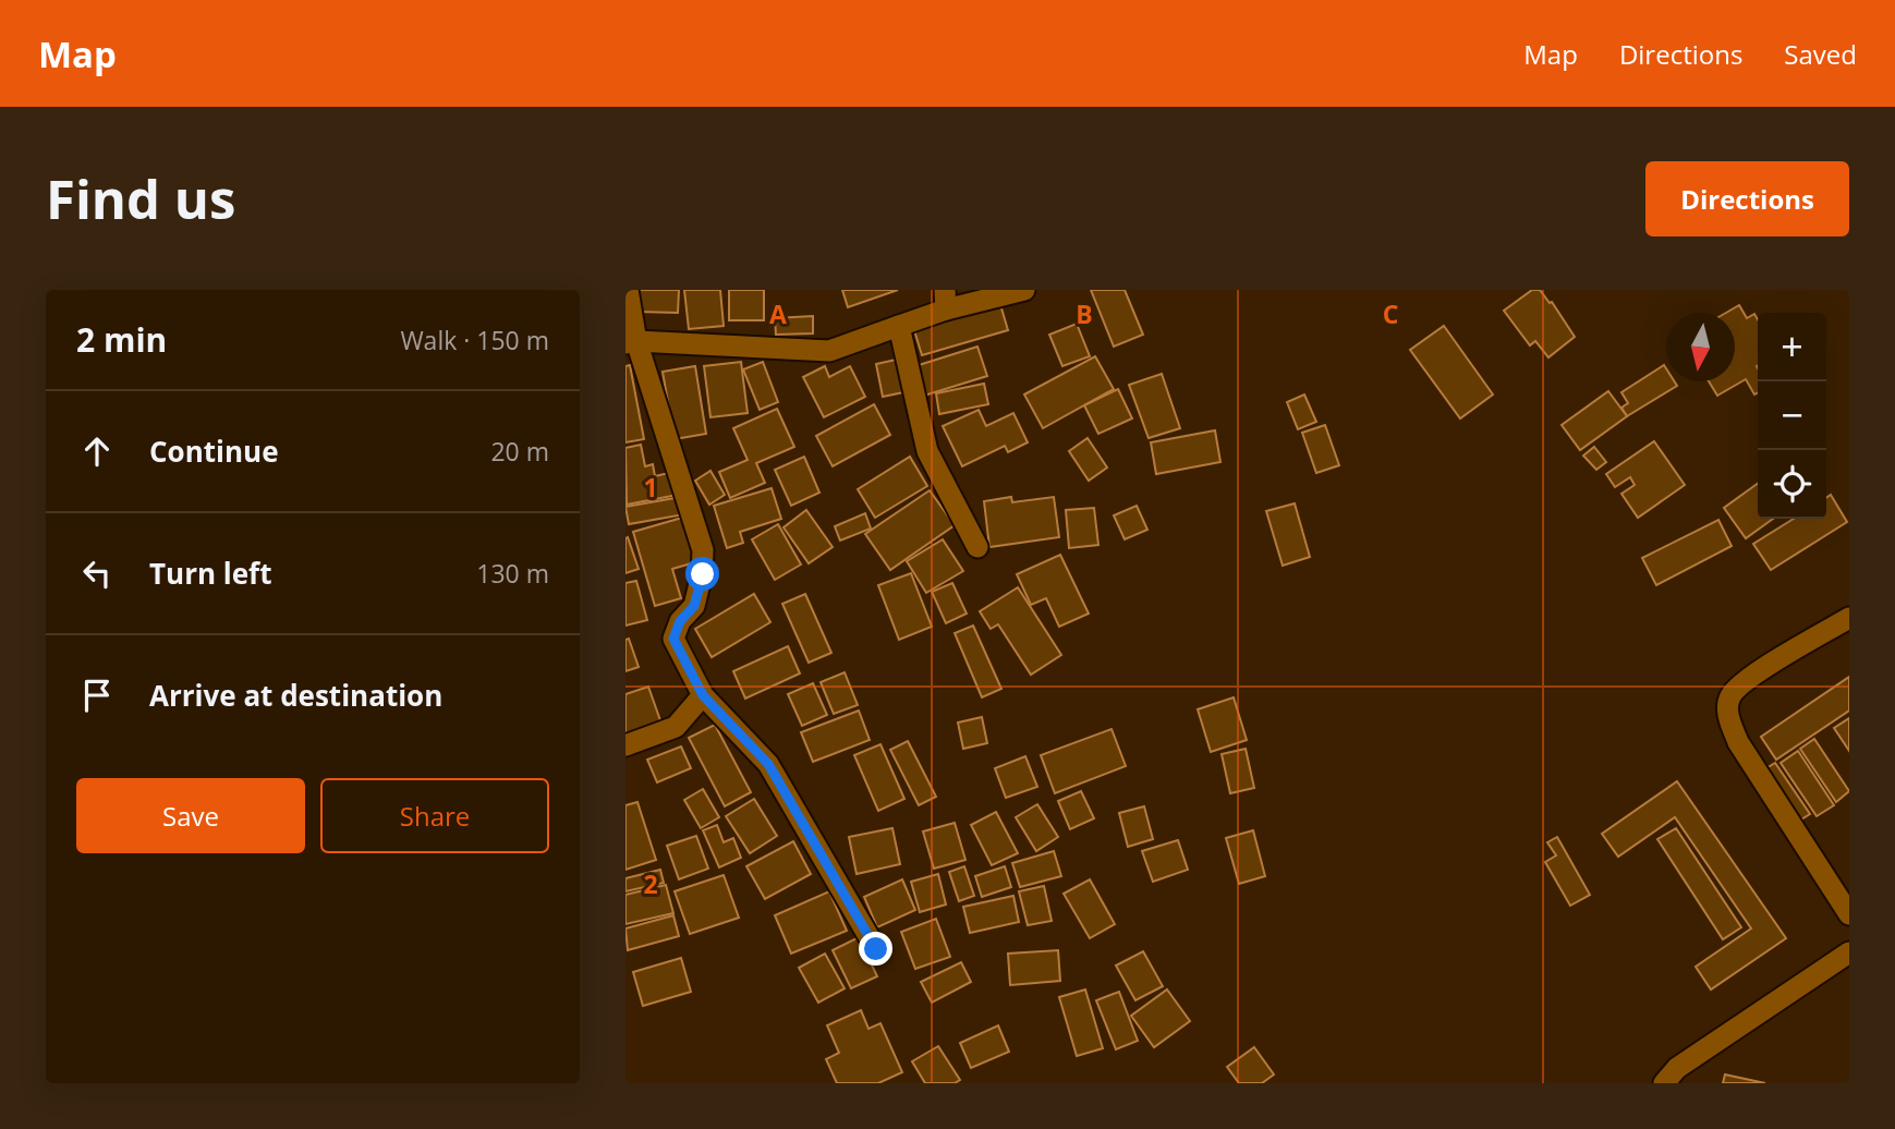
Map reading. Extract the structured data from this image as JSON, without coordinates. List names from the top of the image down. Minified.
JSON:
{"north":"bottom","page":{"header":"Map","nav":["Map","Directions","Saved"],"buttons":["Directions",["Save","Share"]],"title":"Find us","heading":["2 min","Walk · 150 m"],"map_buttons":["+","−"],"list":[["Continue","20 m"],["Turn left","130 m"],"Arrive at destination"]},"grid":{"columns":["A","B","C"],"rows":["1","2"]}}
